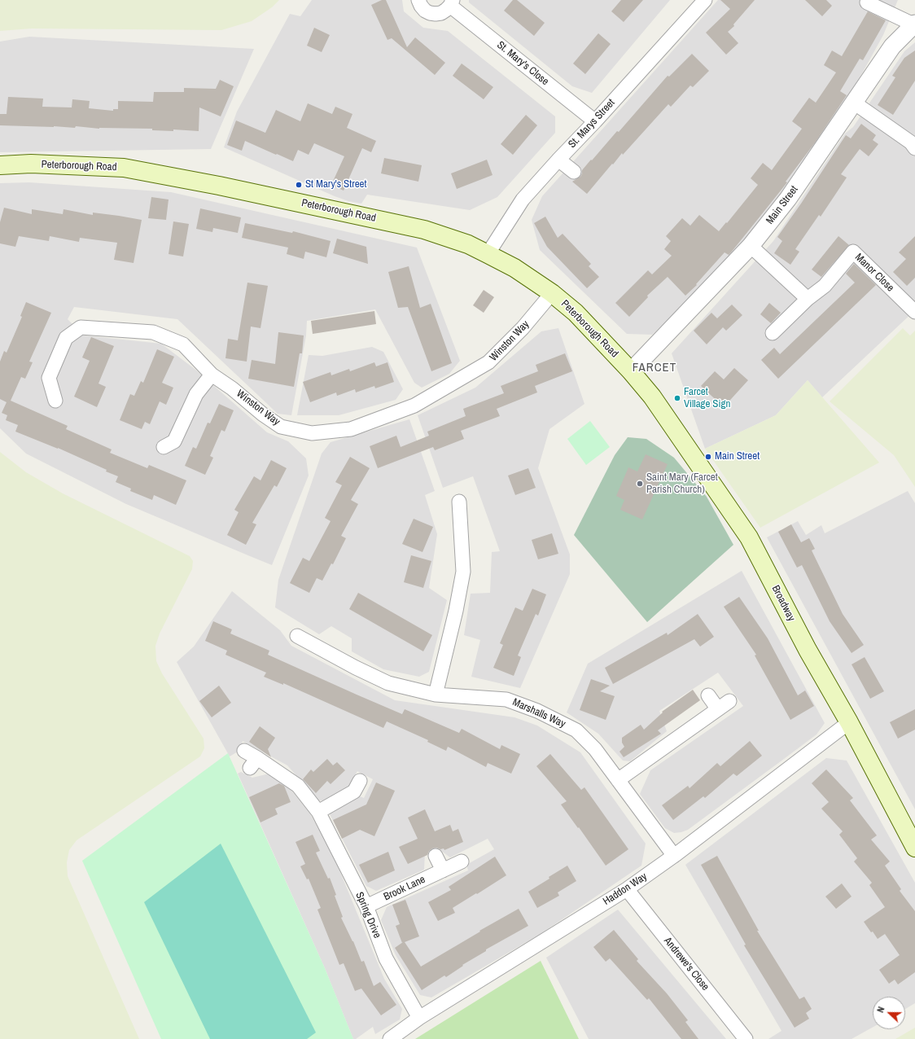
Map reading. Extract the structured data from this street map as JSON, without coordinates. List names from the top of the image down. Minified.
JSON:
{"streets":{"main road":["Peterborough Road","Broadway"],"street":["St. Mary's Close","St. Marys Street","Main Street","Manor Close","Winston Way","Marshalls Way","Brook Lane","Haddon Way","Spring Drive","Andrewe's Close"]},"crossings":[["St. Mary's Close","St. Marys Street"],["St. Marys Street","Peterborough Road"],["Peterborough Road","Main Street"],["Peterborough Road","Winston Way"],["Peterborough Road","Broadway"],["Main Street","Broadway"],["Broadway","Haddon Way"],["Marshalls Way","Haddon Way"],["Brook Lane","Spring Drive"],["Haddon Way","Spring Drive"],["Haddon Way","Andrewe's Close"]],"districts":["FARCET"],"places":["St Mary's Street","Farcet Village Sign","Main Street","Saint Mary (Farcet Parish Church)"],"north":"left"}
